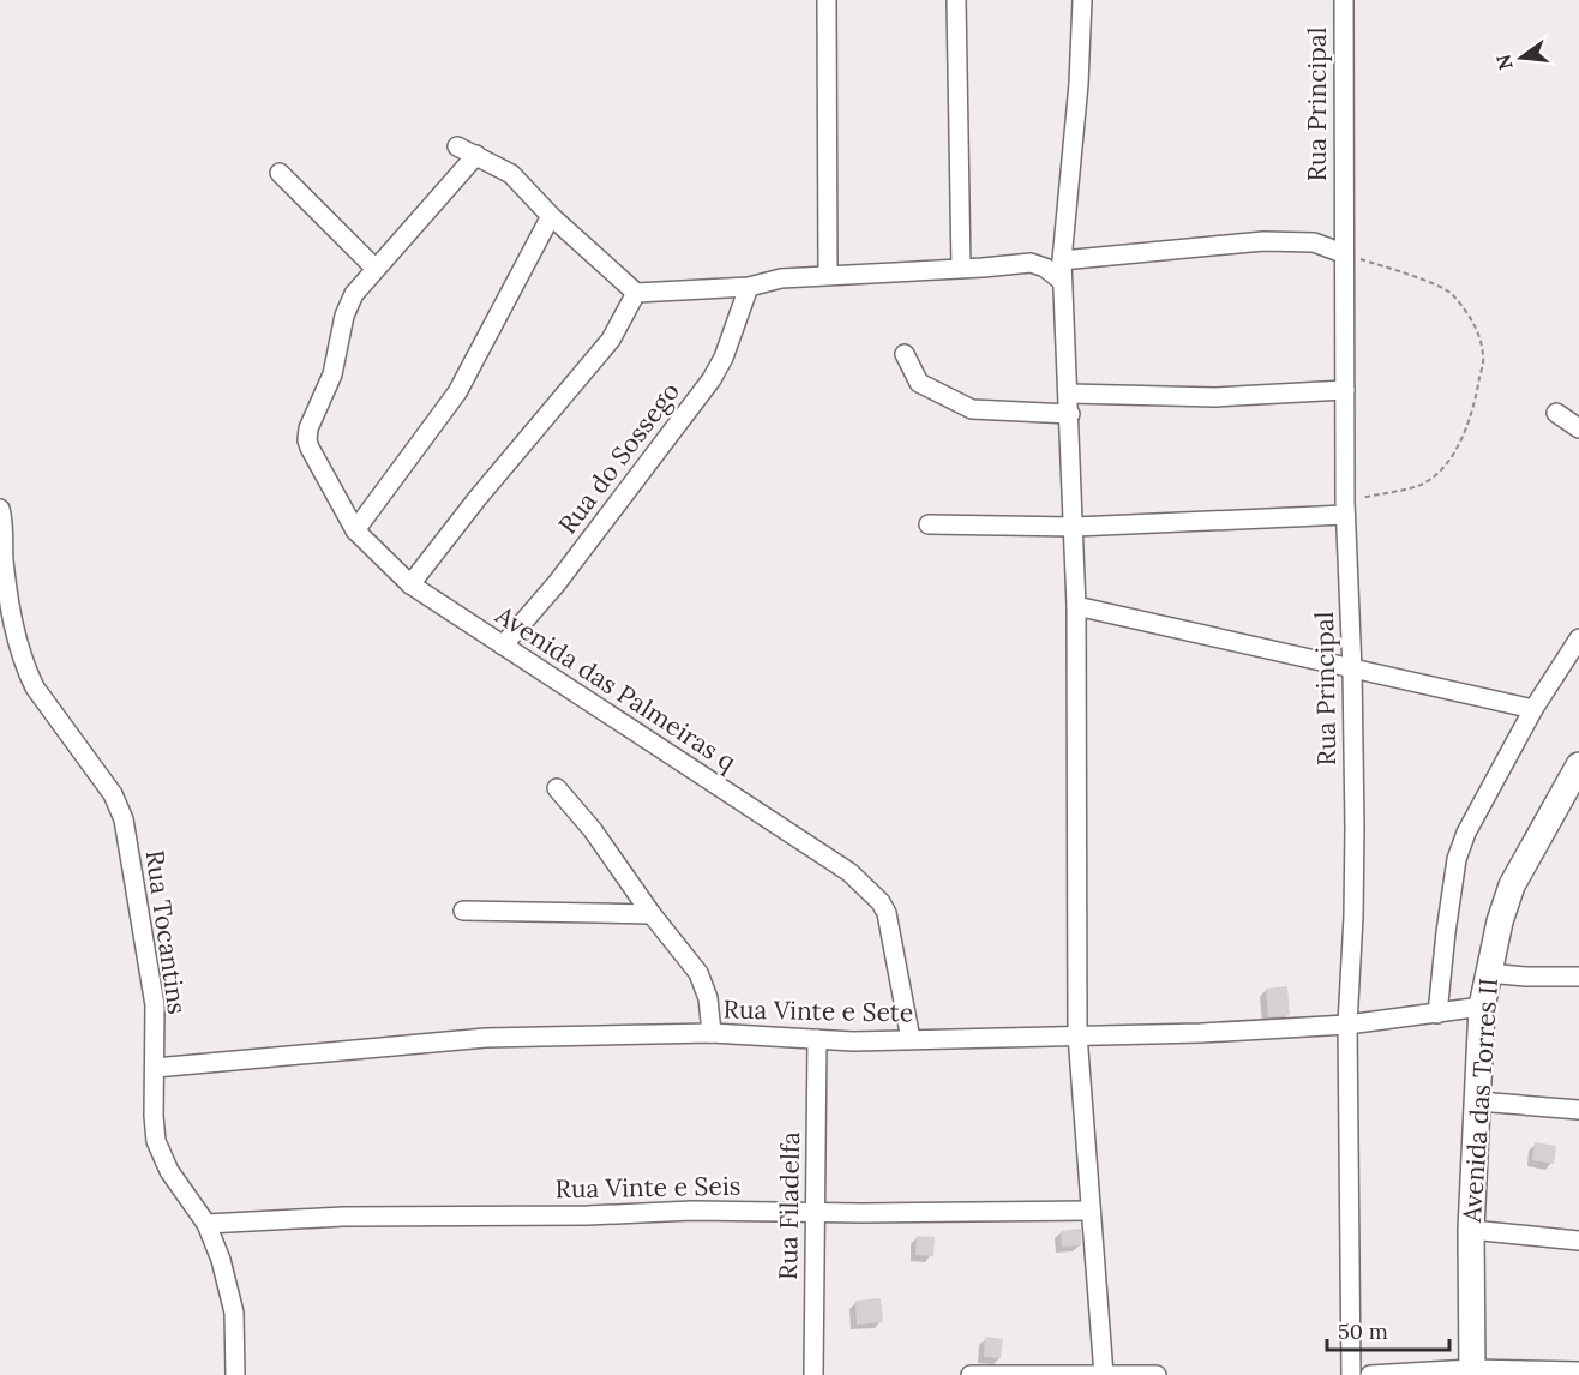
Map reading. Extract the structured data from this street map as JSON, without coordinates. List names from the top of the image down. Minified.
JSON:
{"streets":{"street":["Rua Principal","Rua do Sossego","Avenida das Palmeiras q","Rua Tocantins","Rua Vinte e Sete","Avenida das Torres II","Rua Vinte e Seis","Rua Filadelfa"]},"crossings":[["Rua Principal","Rua Vinte e Sete"],["Rua do Sossego","Avenida das Palmeiras q"],["Avenida das Palmeiras q","Rua Vinte e Sete"],["Rua Tocantins","Rua Vinte e Sete"],["Rua Tocantins","Rua Vinte e Seis"],["Rua Vinte e Sete","Avenida das Torres II"],["Rua Vinte e Sete","Rua Filadelfa"],["Rua Vinte e Seis","Rua Filadelfa"]],"scale_bar":"50 m","north":"left"}
